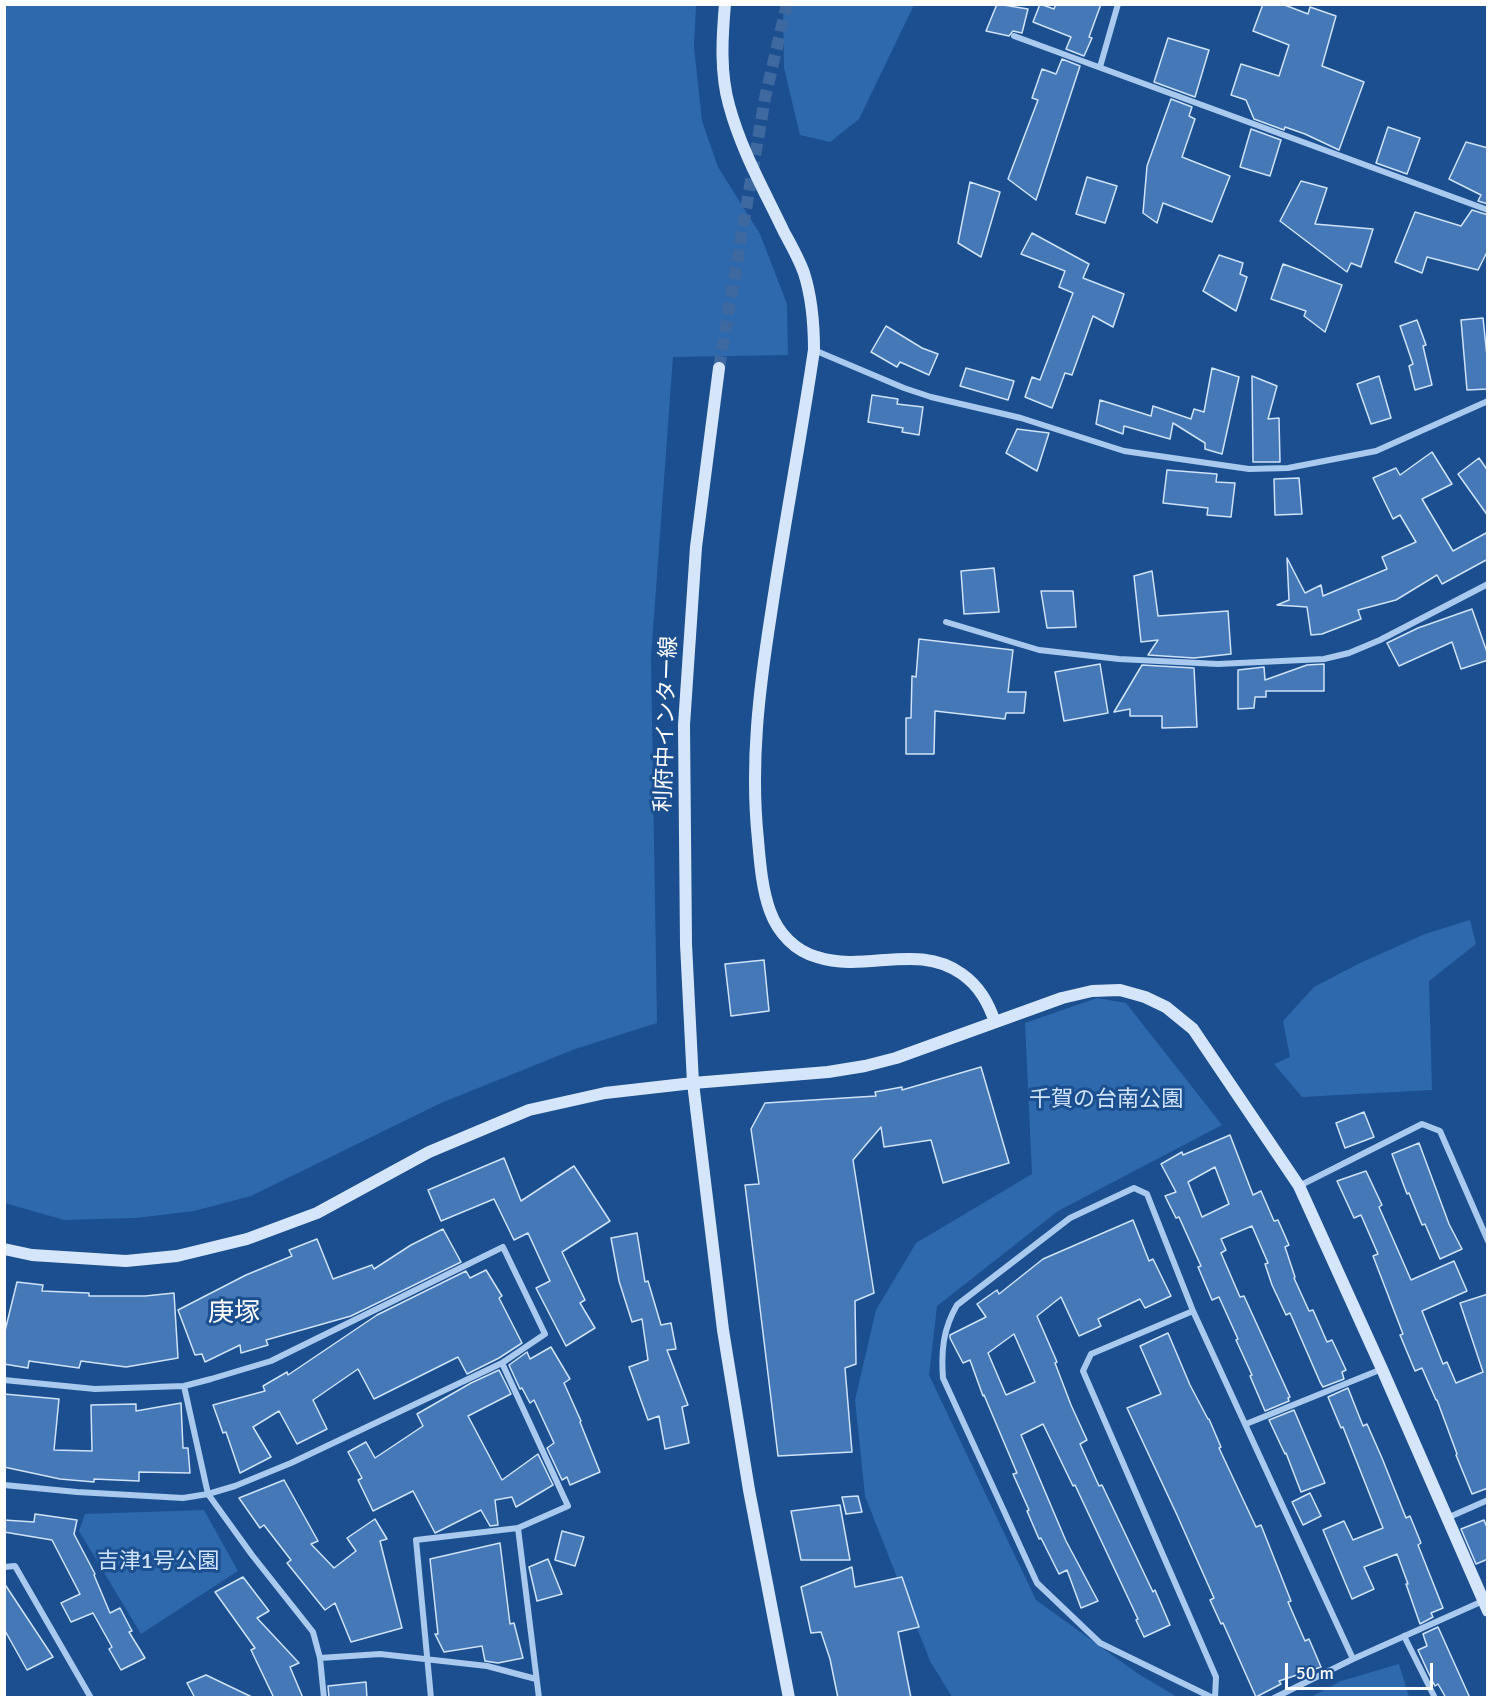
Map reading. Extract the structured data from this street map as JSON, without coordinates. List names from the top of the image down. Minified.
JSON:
{"streets":{"street":["利府中インター線"]},"districts":["庚塚"],"parks":["千賀の台南公園","吉津1号公園"],"scale_bar":"50 m"}
